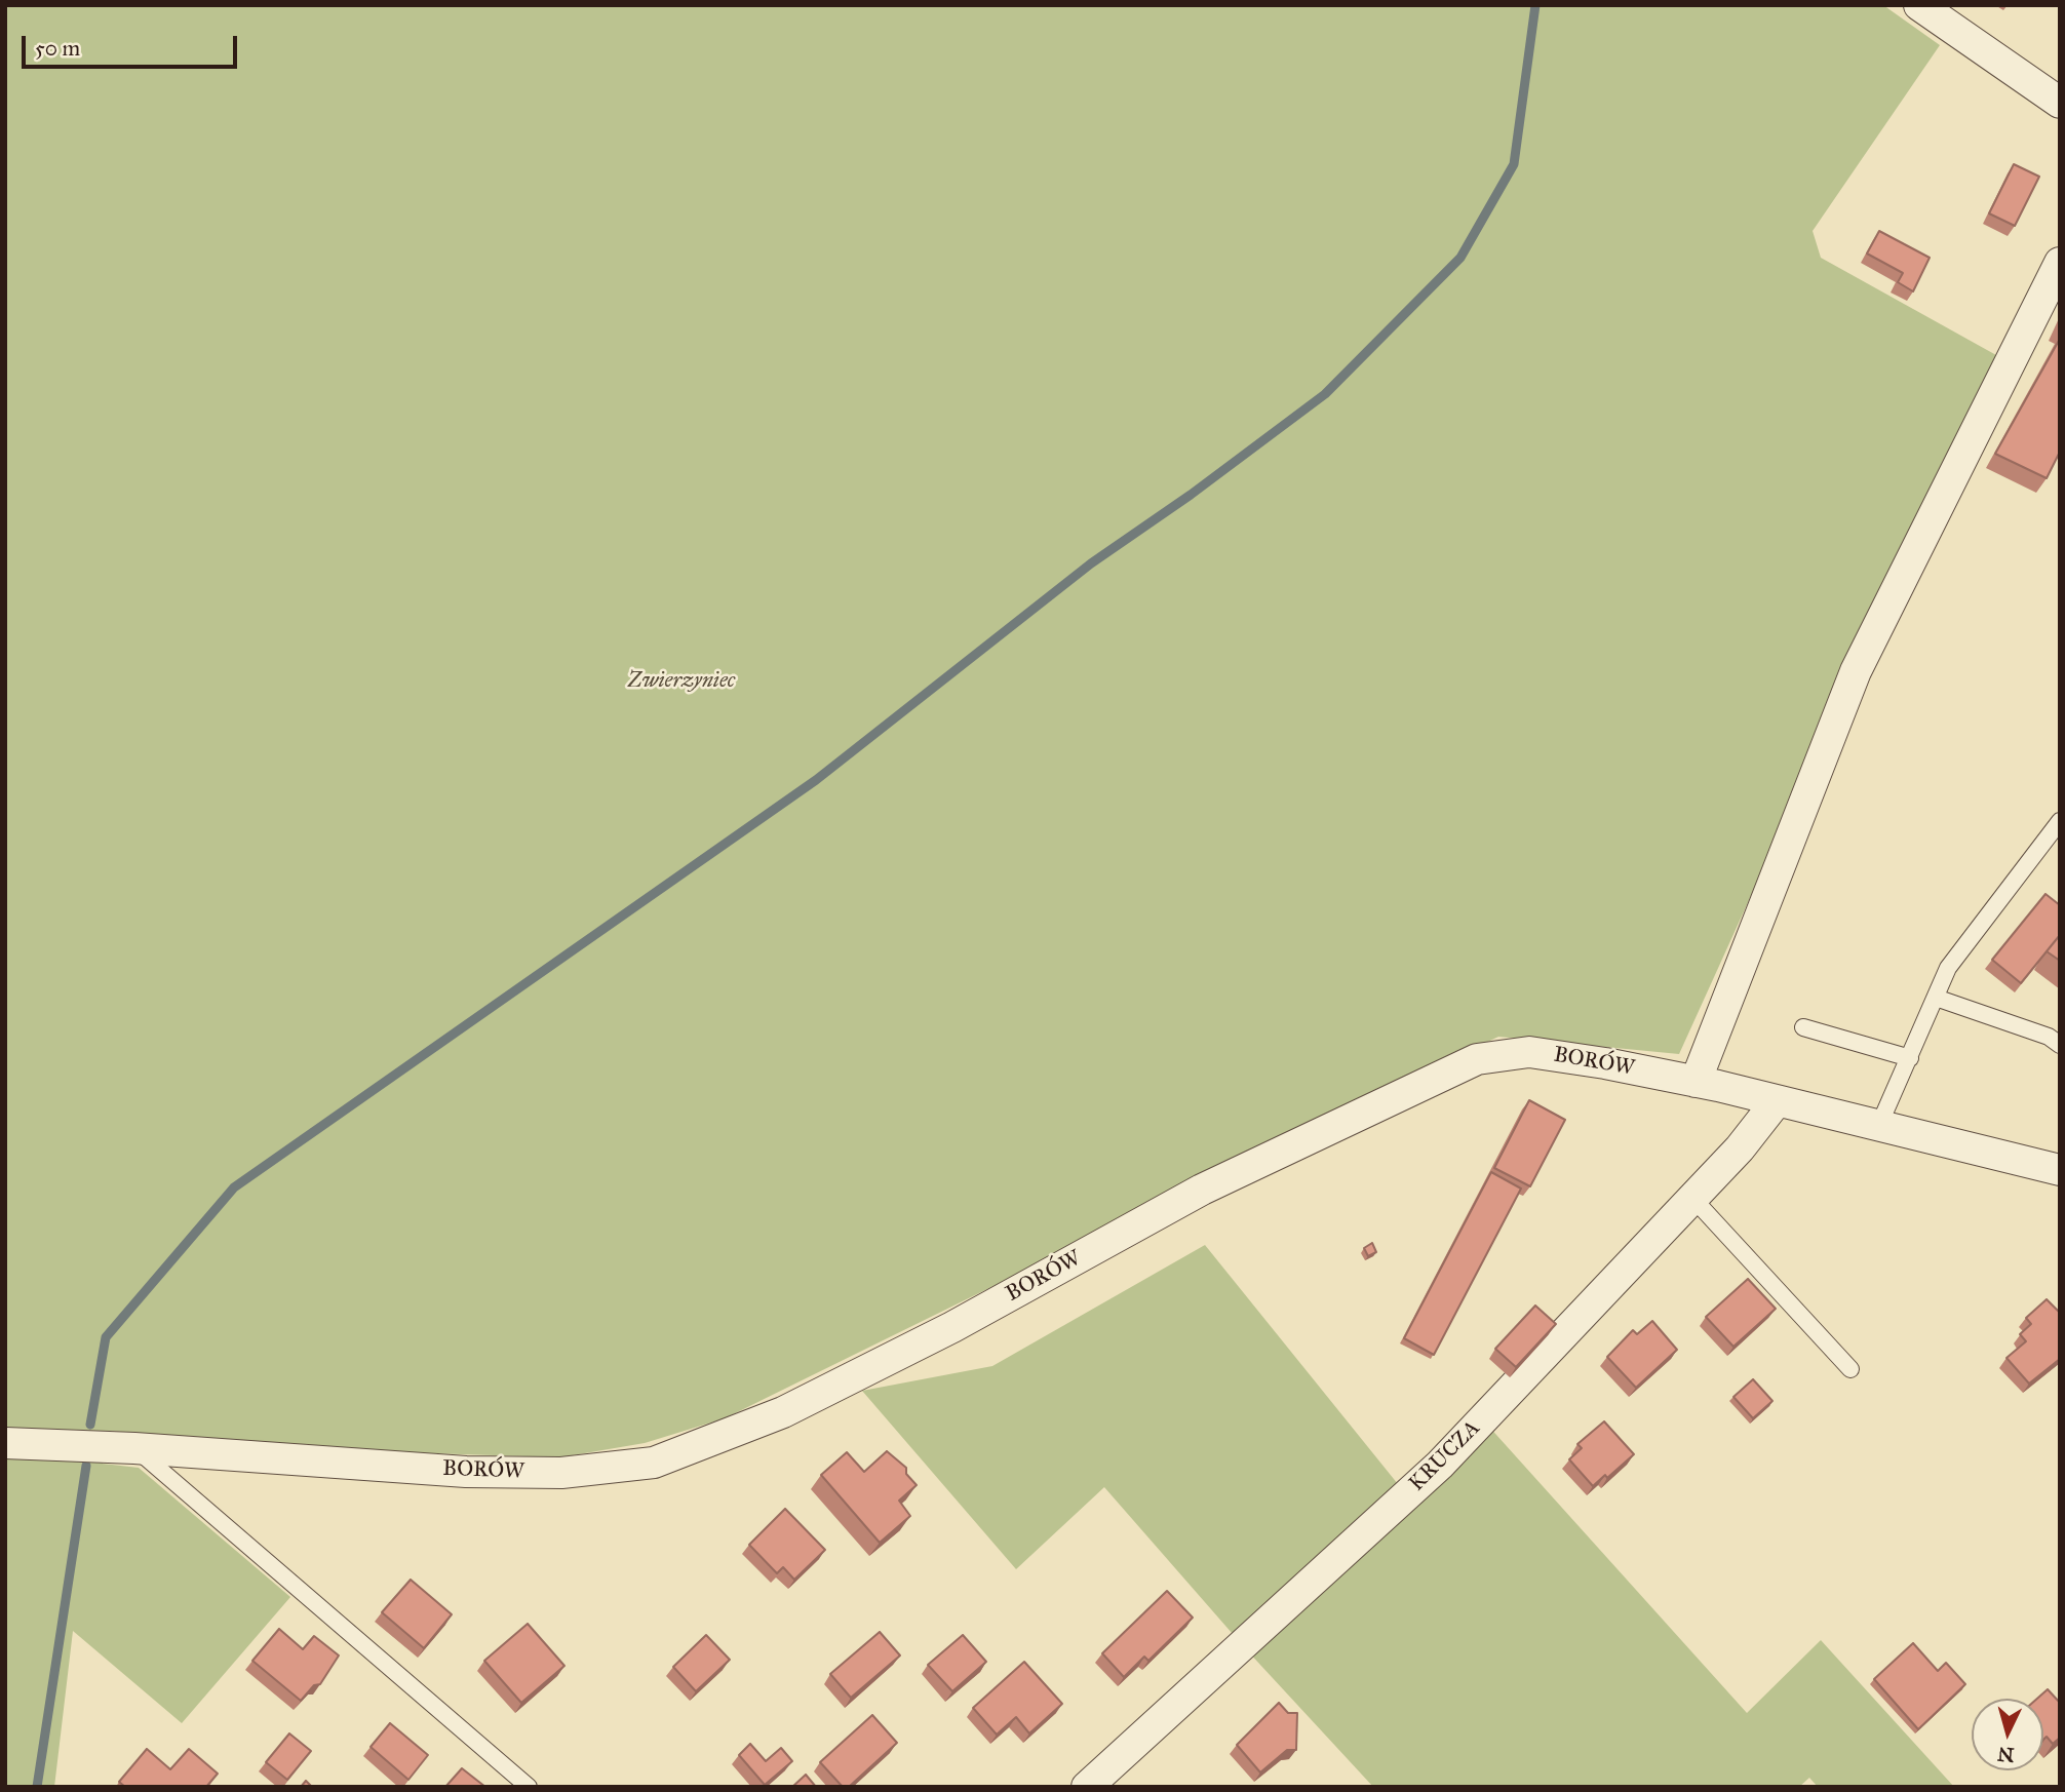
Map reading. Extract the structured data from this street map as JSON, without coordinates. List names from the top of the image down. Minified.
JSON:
{"streets":{"street":["BORÓW","KRUCZA"]},"crossings":[["BORÓW","KRUCZA"]],"parks":["Zwierzyniec"],"scale_bar":"50 m","north":"bottom"}
